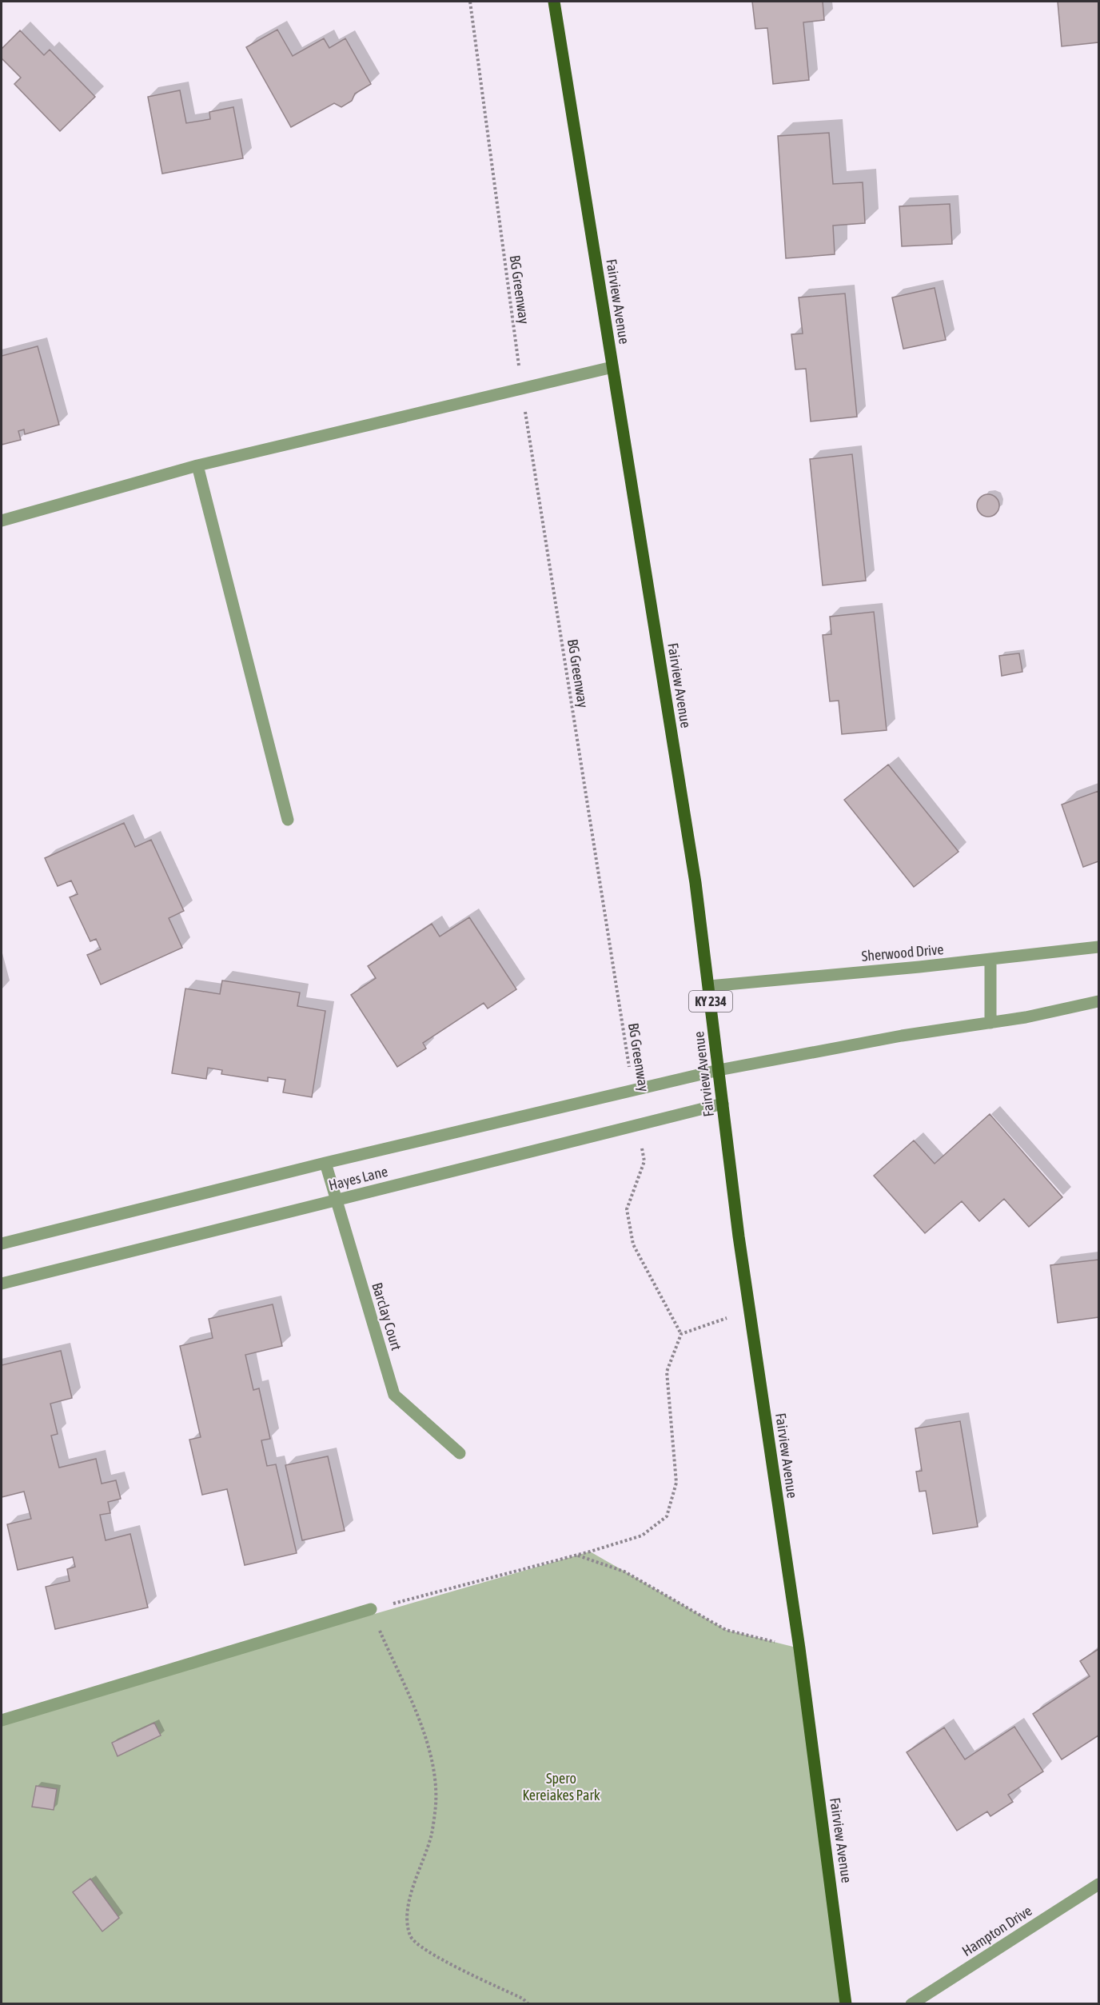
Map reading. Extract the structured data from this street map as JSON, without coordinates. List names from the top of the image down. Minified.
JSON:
{"streets":{"main road":["Fairview Avenue","KY 234"],"street":["Sherwood Drive","Hayes Lane","Barclay Court","Hampton Drive"],"path":["BG Greenway"]},"crossings":[["BG Greenway","Hayes Lane"],["Fairview Avenue","Sherwood Drive"],["Fairview Avenue","Hayes Lane"],["Hayes Lane","Barclay Court"]],"parks":["Spero Kereiakes Park"]}
